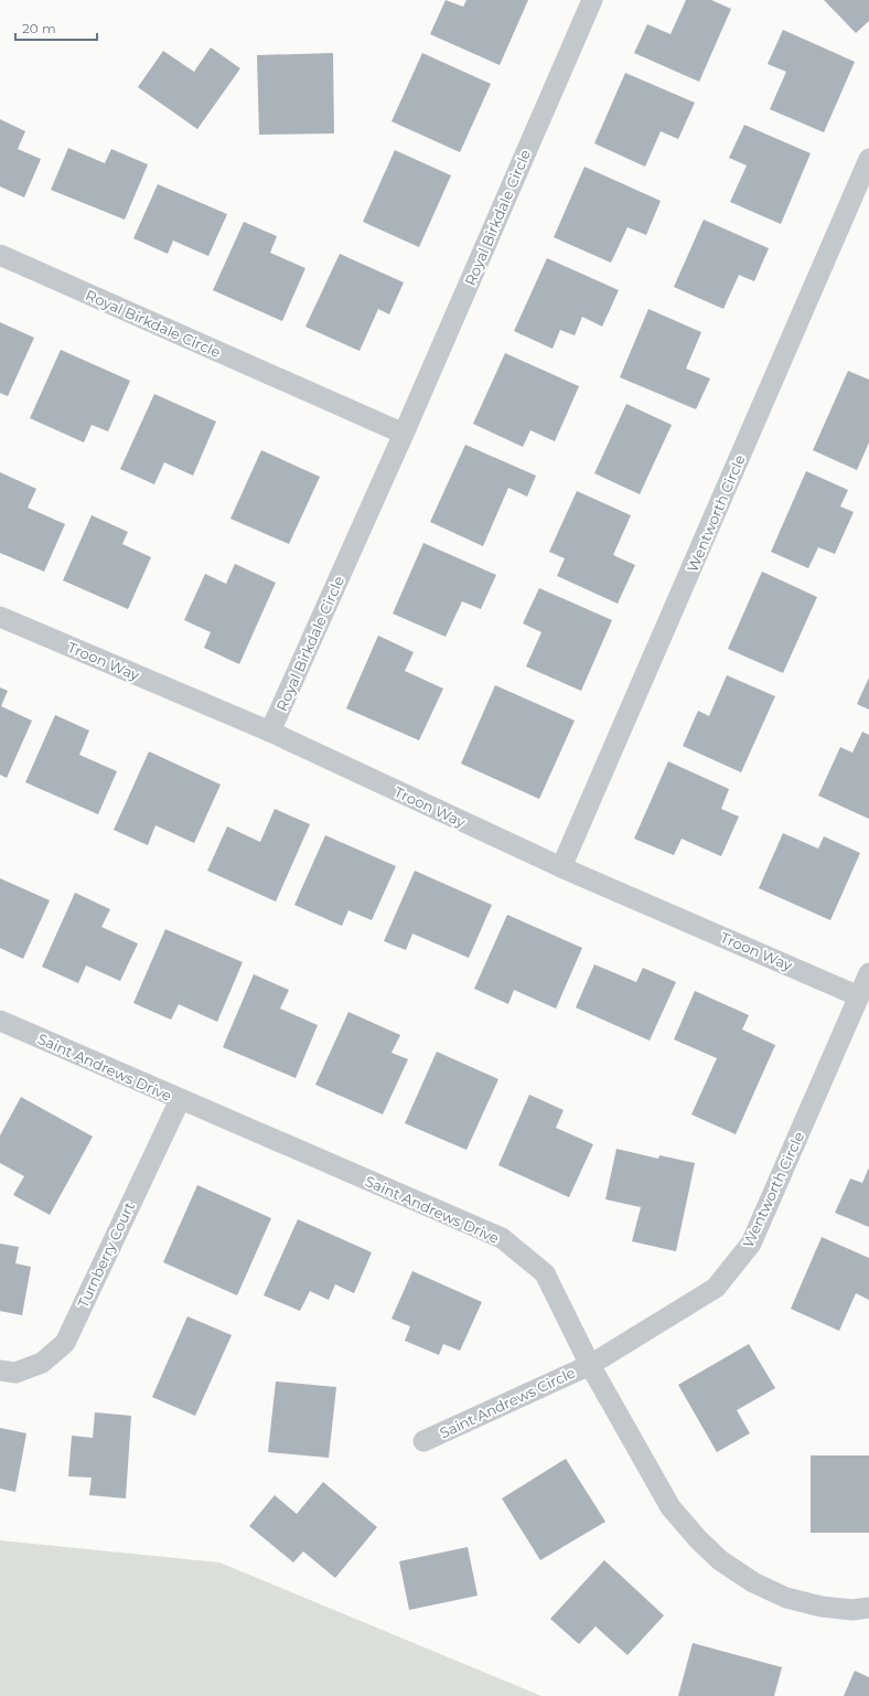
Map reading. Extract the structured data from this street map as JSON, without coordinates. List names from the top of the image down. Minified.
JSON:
{"streets":{"street":["Royal Birkdale Circle","Wentworth Circle","Troon Way","Saint Andrews Drive","Turnberry Court","Saint Andrews Circle"]},"crossings":[["Royal Birkdale Circle","Troon Way"],["Wentworth Circle","Troon Way"],["Wentworth Circle","Saint Andrews Drive"],["Wentworth Circle","Saint Andrews Circle"],["Saint Andrews Drive","Turnberry Court"],["Saint Andrews Drive","Saint Andrews Circle"]],"scale_bar":"20 m"}
